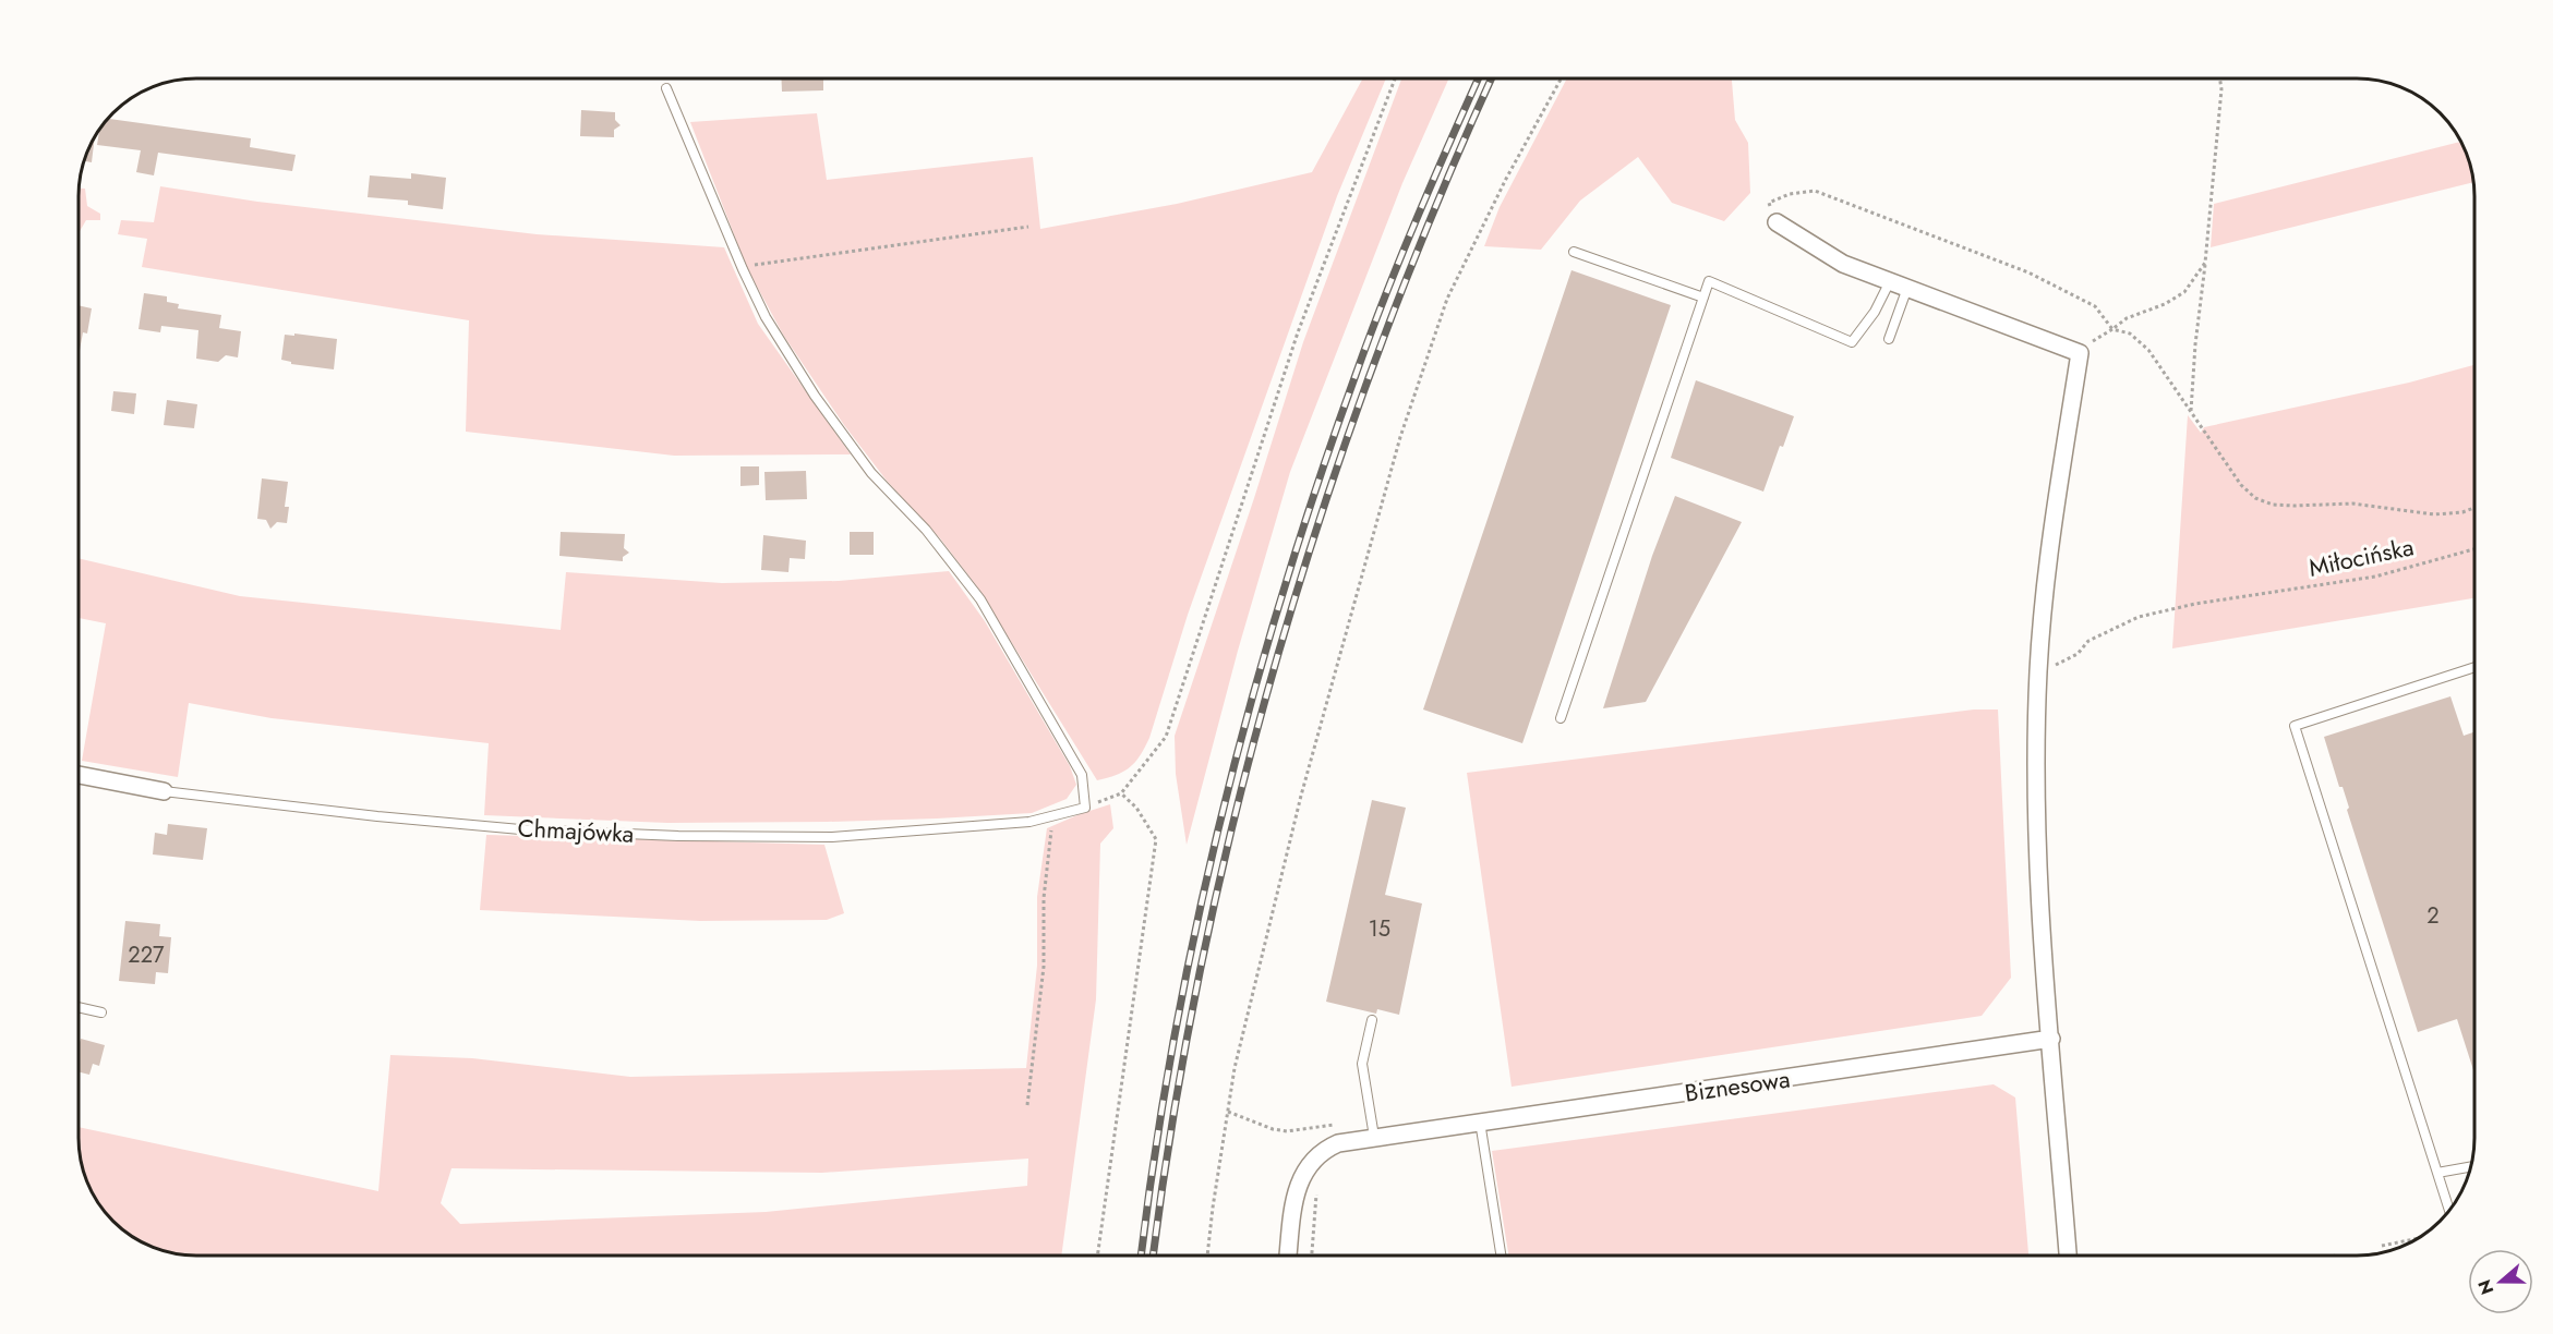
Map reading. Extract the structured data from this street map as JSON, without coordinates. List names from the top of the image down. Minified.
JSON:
{"streets":{"street":["Chmajówka","Biznesowa"],"path":["Miłocińska"]},"house_numbers":["2","15","227"],"north":"left"}
